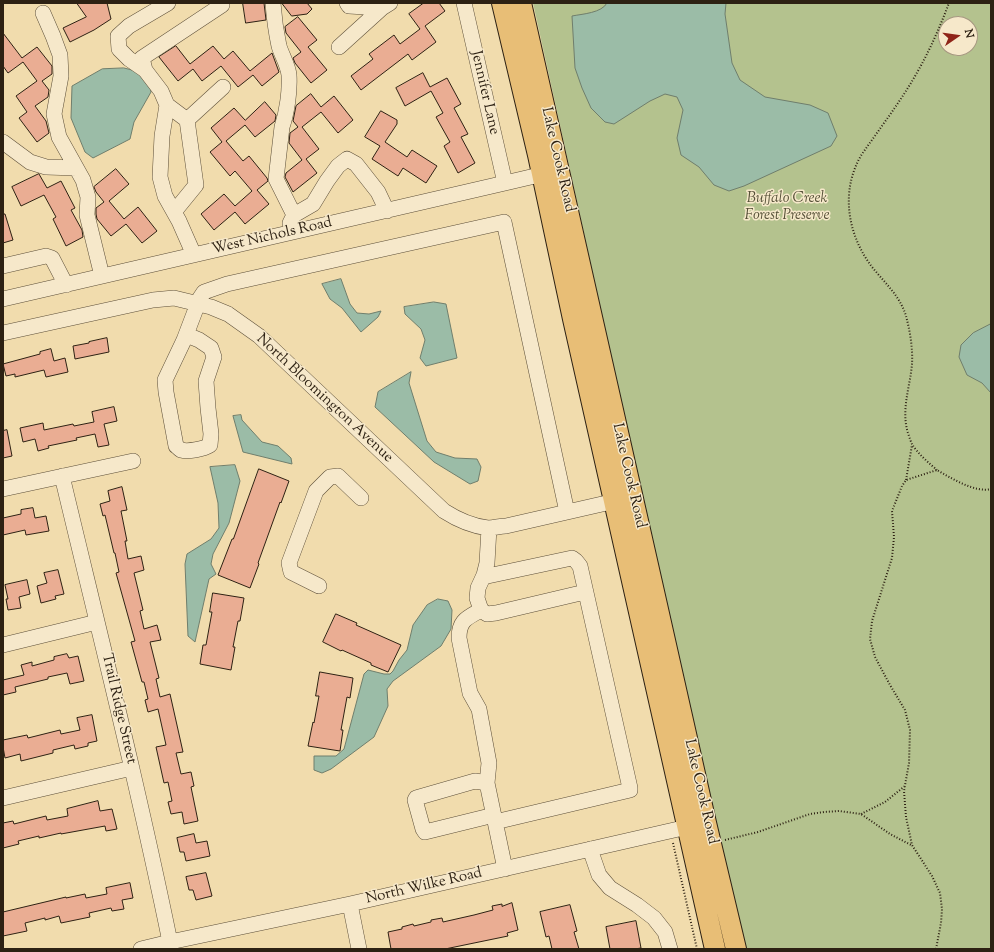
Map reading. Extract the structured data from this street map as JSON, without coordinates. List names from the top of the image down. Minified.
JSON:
{"streets":{"main road":["Lake Cook Road"],"street":["Jennifer Lane","West Nichols Road","North Bloomington Avenue","Trail Ridge Street","North Wilke Road"]},"crossings":[["Jennifer Lane","West Nichols Road"],["Lake Cook Road","West Nichols Road"],["Lake Cook Road","North Bloomington Avenue"],["Lake Cook Road","North Wilke Road"],["Trail Ridge Street","North Wilke Road"]],"parks":["Buffalo Creek Forest Preserve"],"north":"right"}
